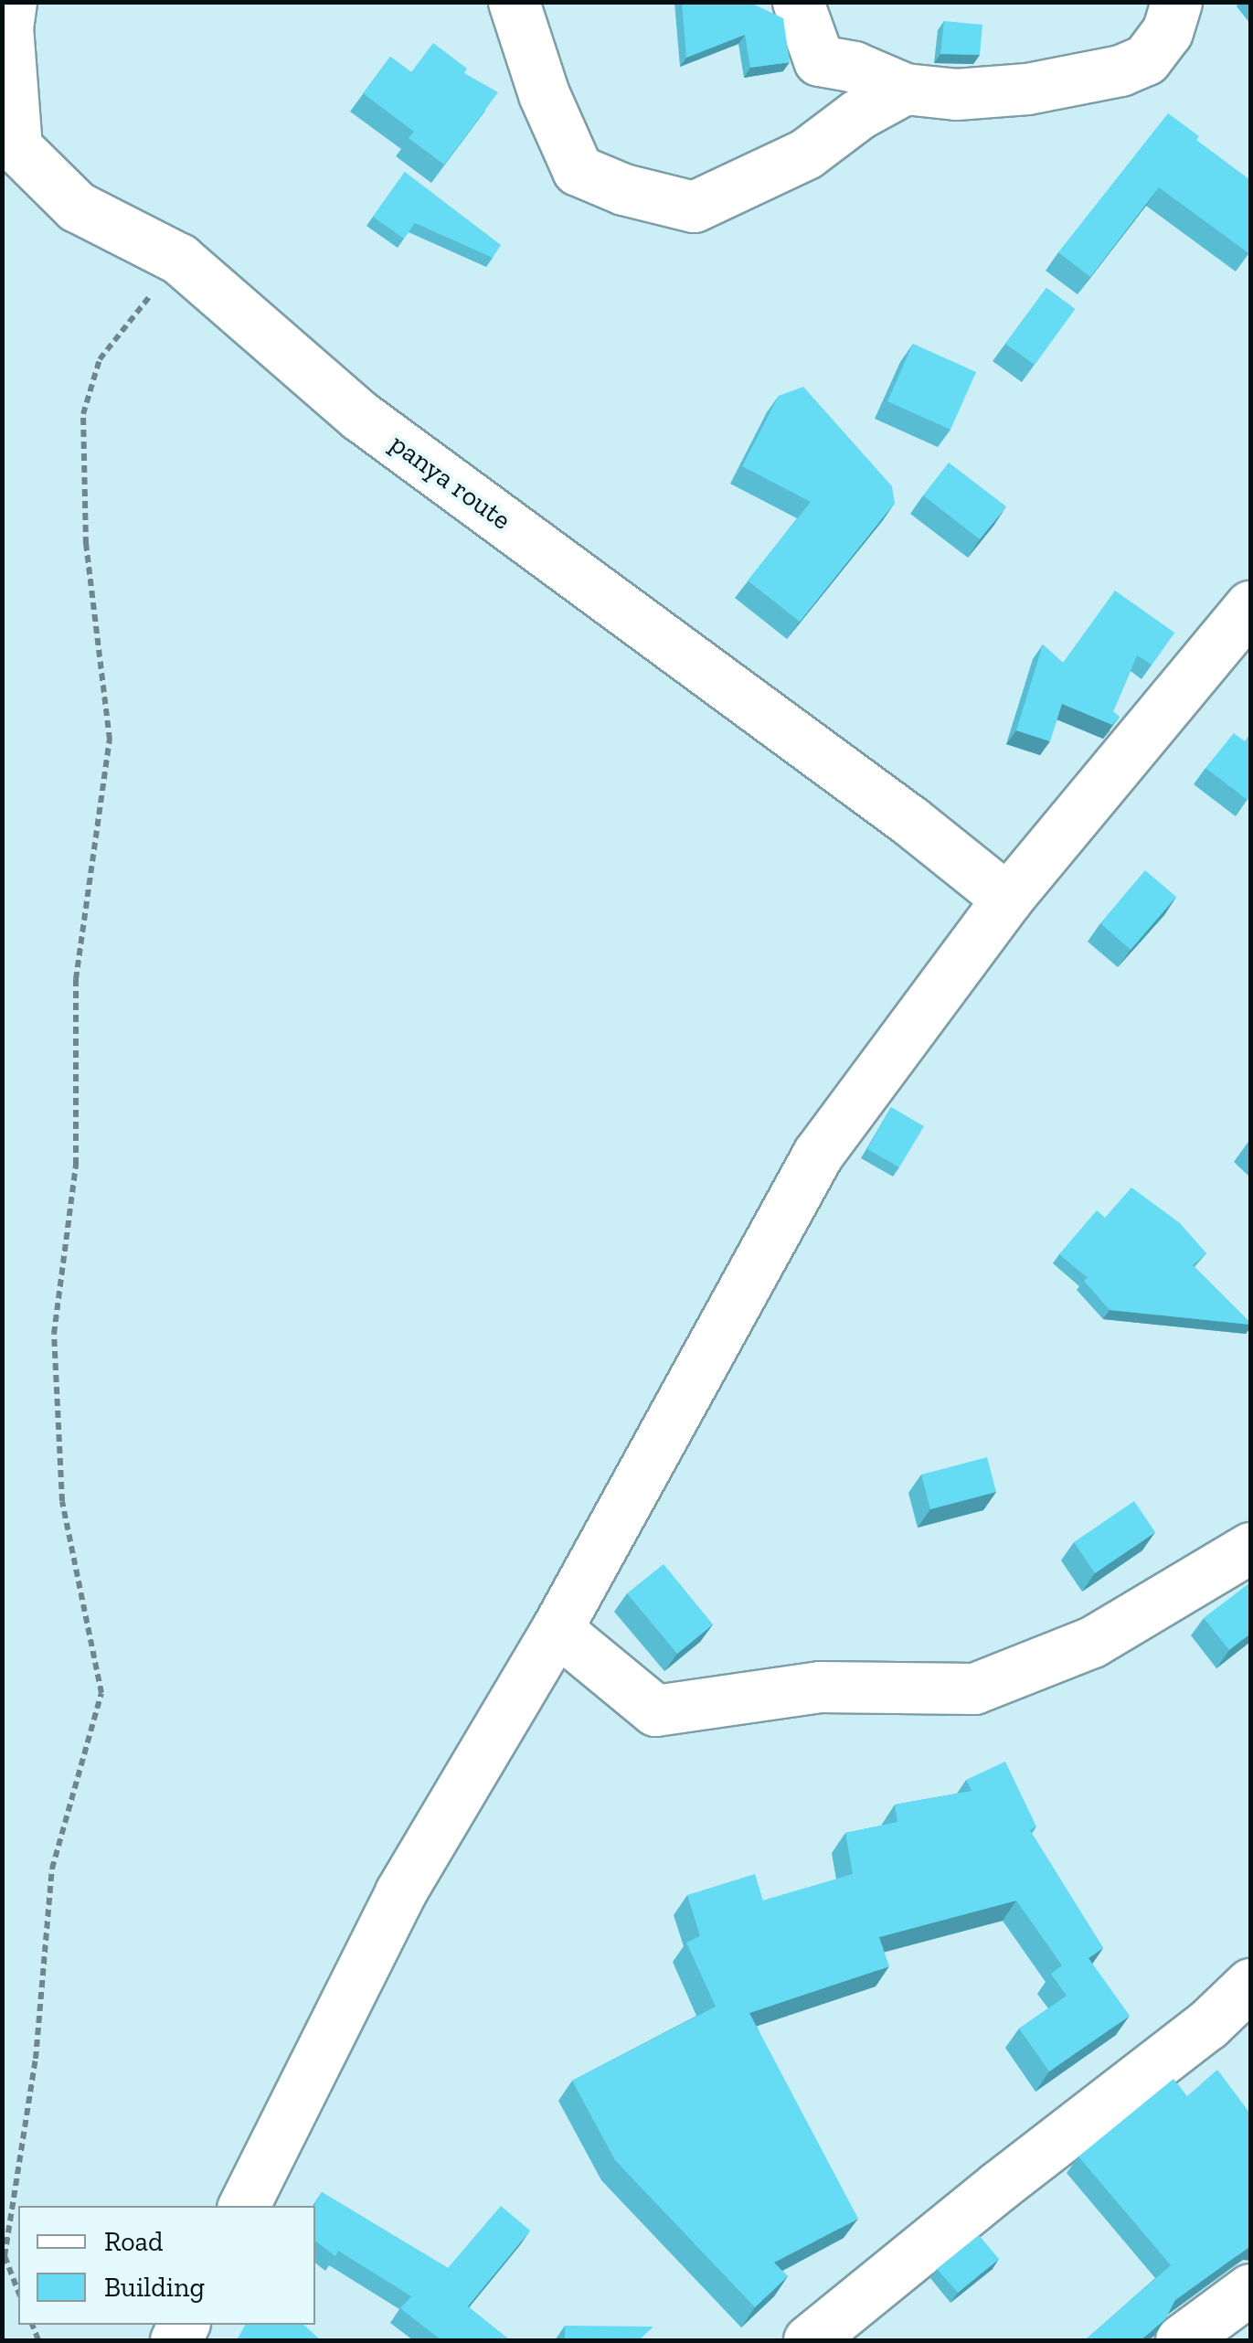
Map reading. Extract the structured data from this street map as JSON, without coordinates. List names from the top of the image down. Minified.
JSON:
{"streets":{"street":["panya route"]},"legend":["Road","Building"]}
